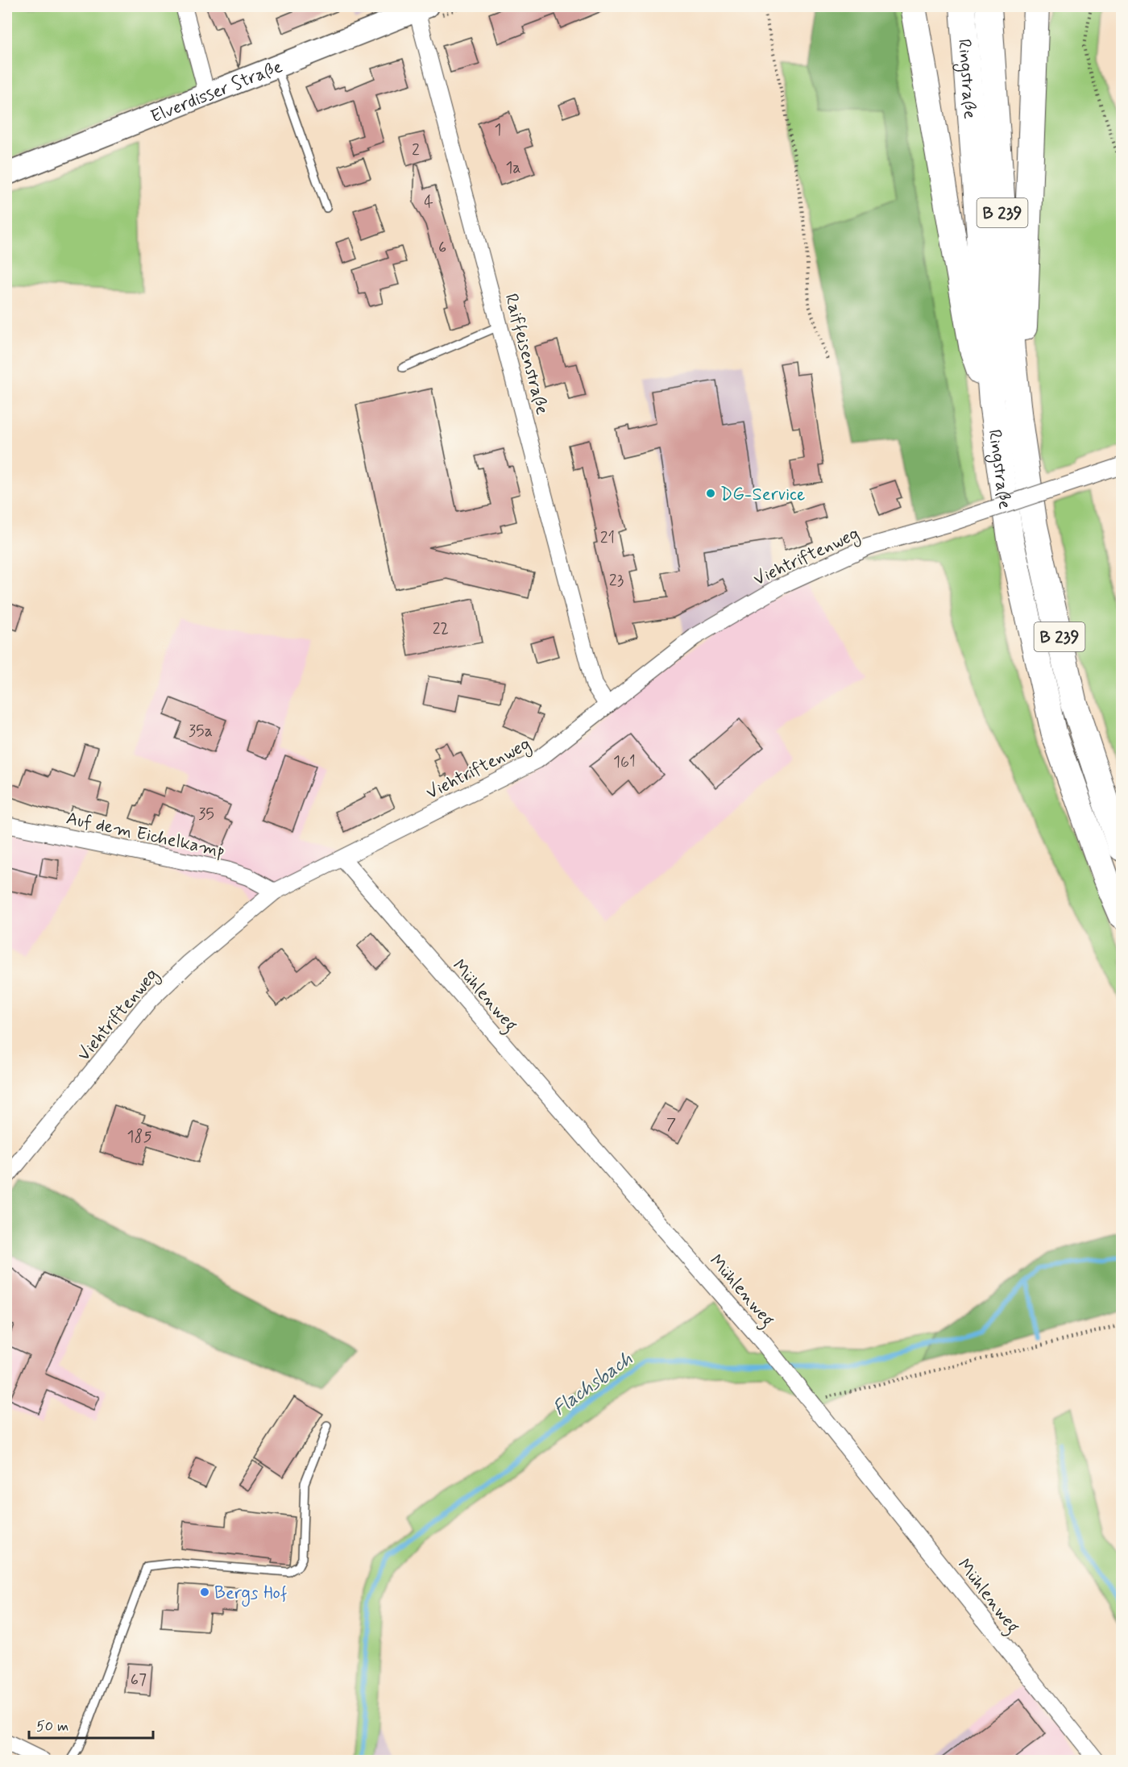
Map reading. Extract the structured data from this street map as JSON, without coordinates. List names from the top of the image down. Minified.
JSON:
{"streets":{"highway":["Ringstraße","B 239"],"main road":["Elverdisser Straße"],"street":["Raiffeisenstraße","Viehtriftenweg","Auf dem Eichelkamp","Mühlenweg"]},"crossings":[["Elverdisser Straße","Raiffeisenstraße"],["Raiffeisenstraße","Viehtriftenweg"],["Viehtriftenweg","Auf dem Eichelkamp"],["Viehtriftenweg","Mühlenweg"]],"water":["Flachsbach"],"places":["DG-Service","Bergs Hof"],"house_numbers":["1","2","1a","4","6","21","23","22","35a","161","35","7","185","67"],"scale_bar":"50 m"}
